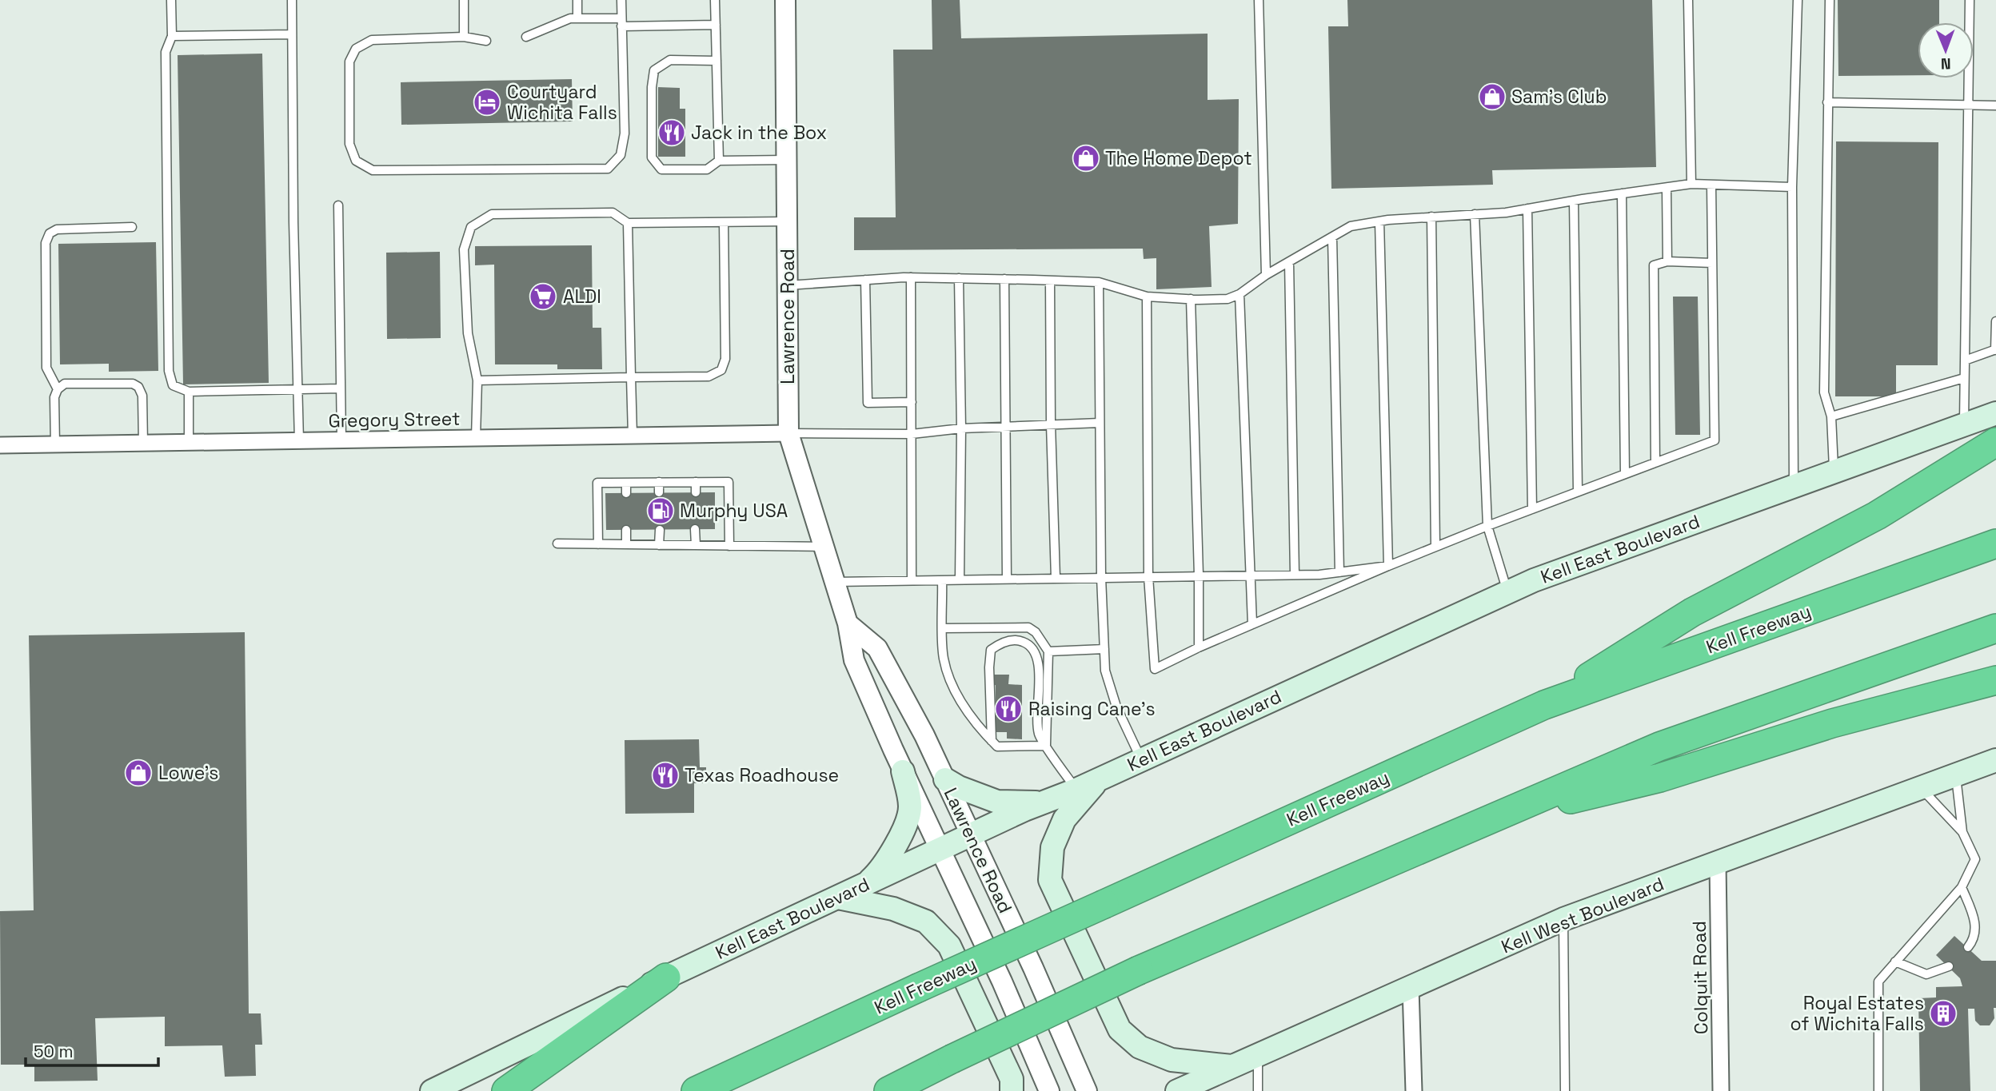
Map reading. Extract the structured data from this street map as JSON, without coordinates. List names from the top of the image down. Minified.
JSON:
{"streets":{"highway":["Kell Freeway"],"main road":["Kell East Boulevard","Kell West Boulevard"],"street":["Lawrence Road","Gregory Street","Colquit Road"]},"crossings":[["Lawrence Road","Gregory Street"],["Lawrence Road","Kell East Boulevard"],["Kell West Boulevard","Colquit Road"]],"places":{"shop":["Sam's Club","The Home Depot","Lowe's"],"hotel":["Courtyard Wichita Falls"],"restaurant":["Jack in the Box","Raising Cane's","Texas Roadhouse"],"supermarket":["ALDI"],"fuel station":["Murphy USA"],"building":["Royal Estates of Wichita Falls"]},"scale_bar":"50 m","north":"bottom"}
